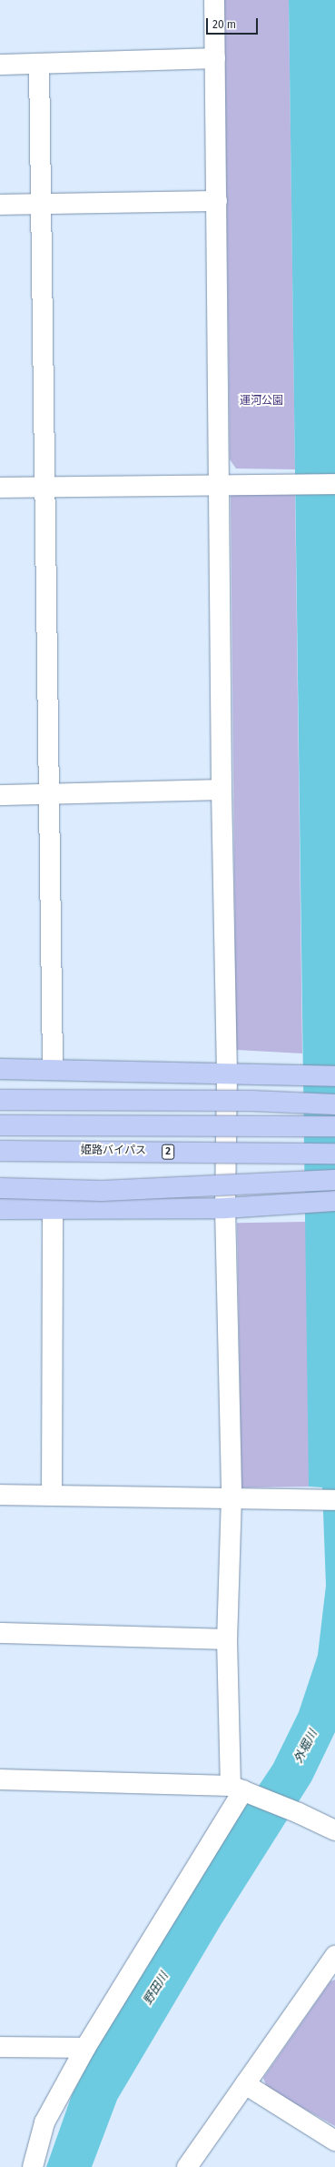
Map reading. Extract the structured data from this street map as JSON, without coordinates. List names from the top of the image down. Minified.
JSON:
{"streets":{"highway":["姫路バイパス","2"]},"water":["外堀川","野田川"],"parks":["運河公園"],"scale_bar":"20 m"}
